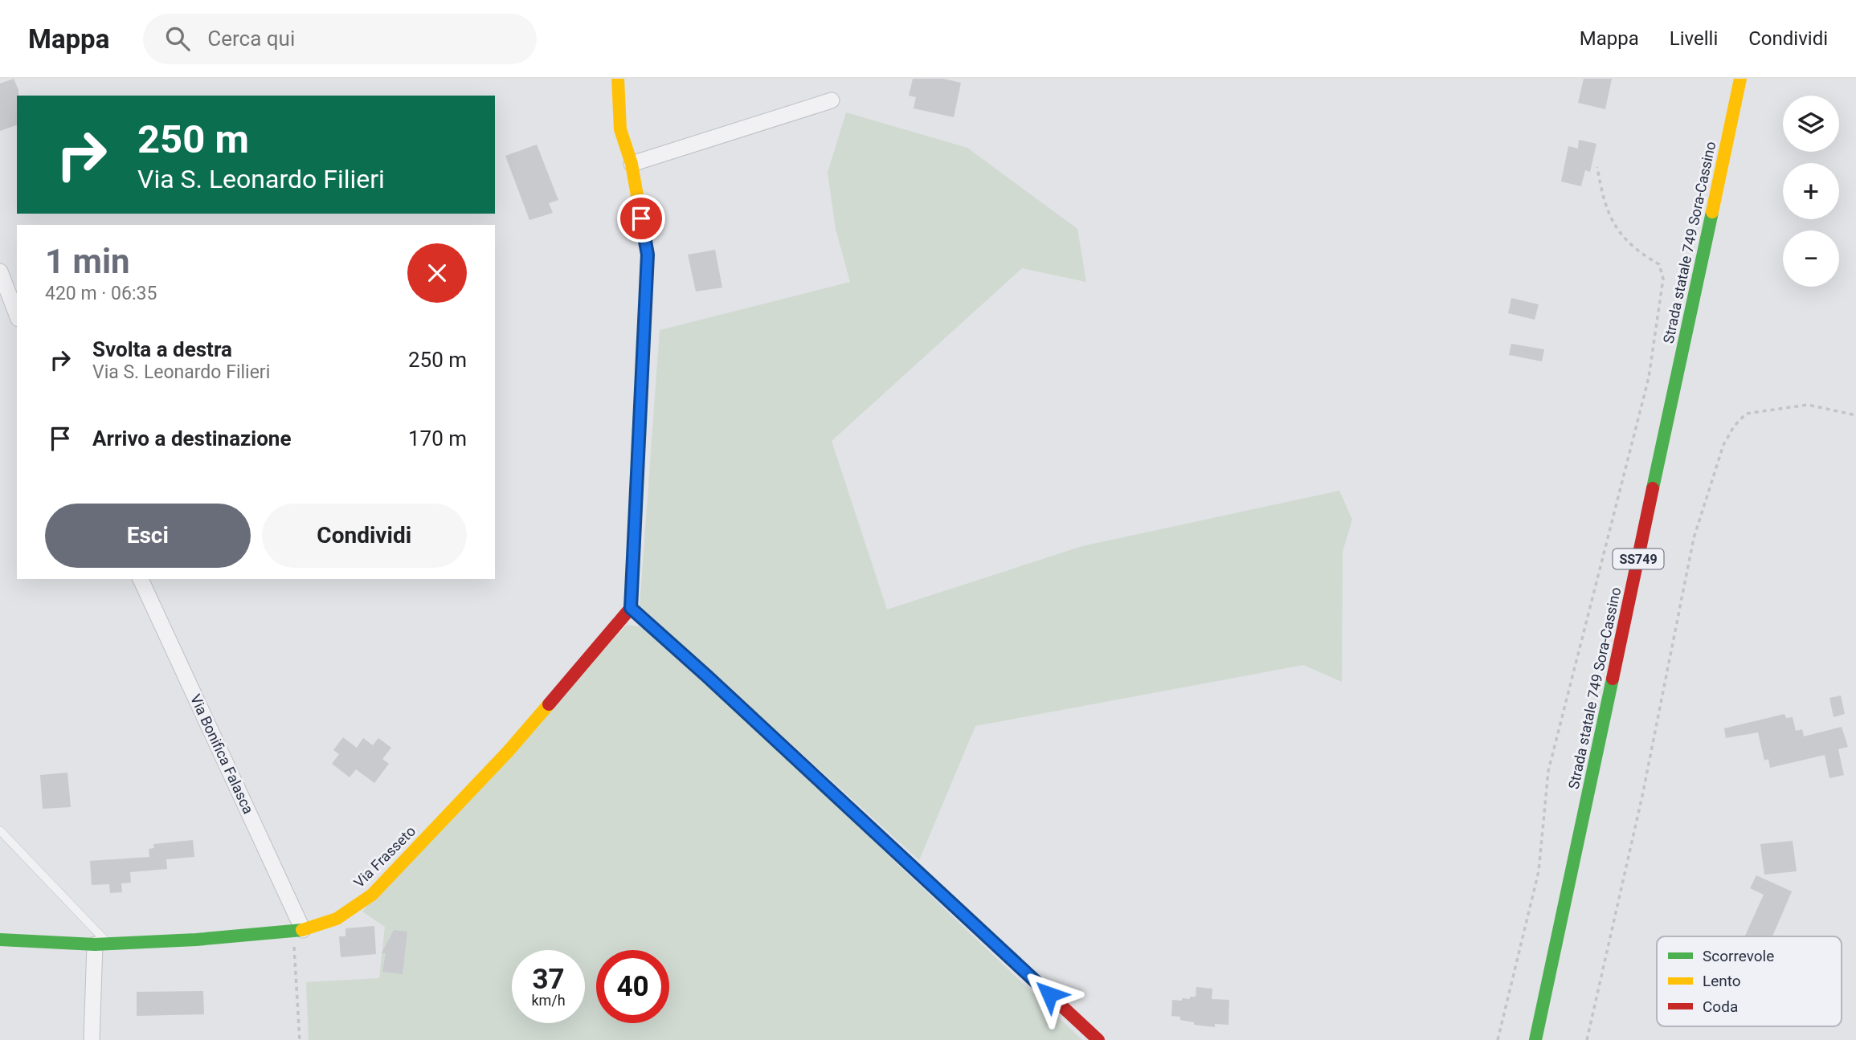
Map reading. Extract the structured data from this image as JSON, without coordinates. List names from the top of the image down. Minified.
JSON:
{"streets":{"main road":["Strada statale 749 Sora-Cassino","SS749","Via Frasseto"],"street":["Via Bonifica Falasca"]},"crossings":[["Via Bonifica Falasca","Via Frasseto"]],"legend":["Scorrevole","Lento","Coda"],"page":{"header":"Mappa","search":"Cerca qui","nav":["Mappa","Livelli","Condividi"],"map_buttons":["+","−"],"turn":["250 m","Via S. Leonardo Filieri"],"heading":["1 min","420 m · 06:35"],"list":[{"name":"Svolta a destra","note":"Via S. Leonardo Filieri","value":"250 m"},{"name":"Arrivo a destinazione","value":"170 m"}],"buttons":["Esci","Condividi"],"speed":"37 km/h","limit":"40"}}
